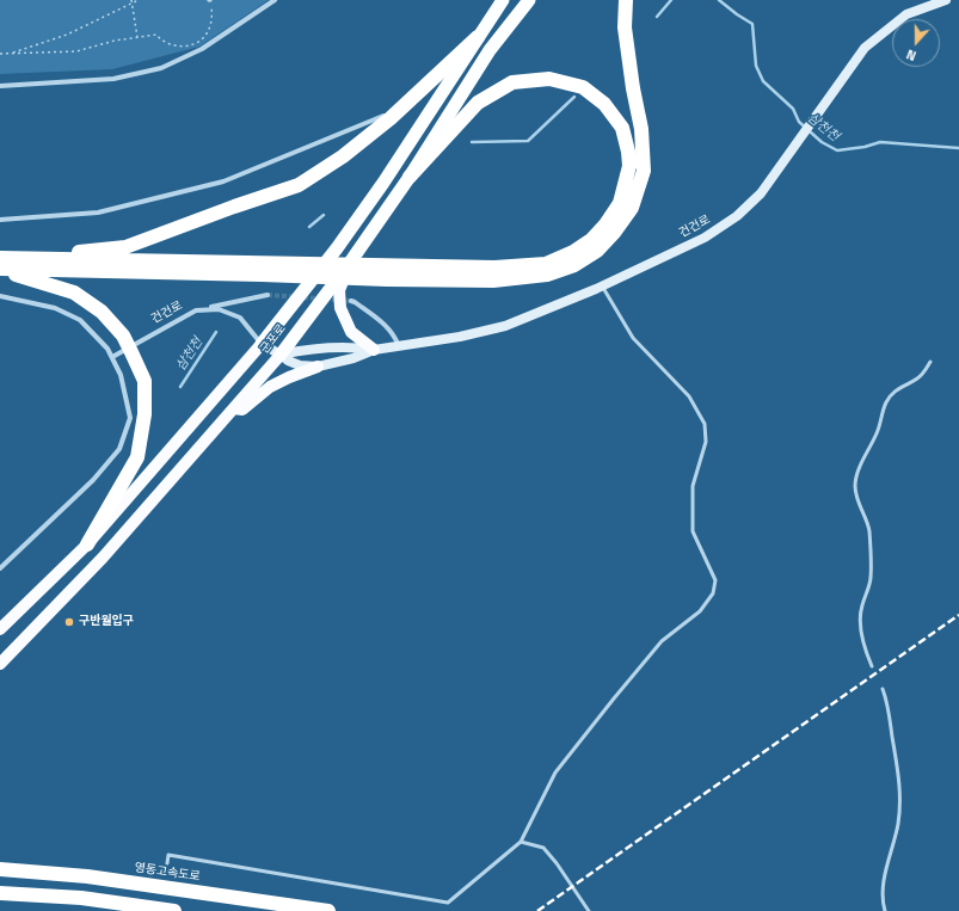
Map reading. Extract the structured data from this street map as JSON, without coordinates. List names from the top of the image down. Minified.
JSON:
{"streets":{"highway":["군포로","영동고속도로"],"main road":["건건로"]},"crossings":[["건건로","군포로"]],"water":["삼천천"],"places":["구반월입구"],"north":"bottom"}
